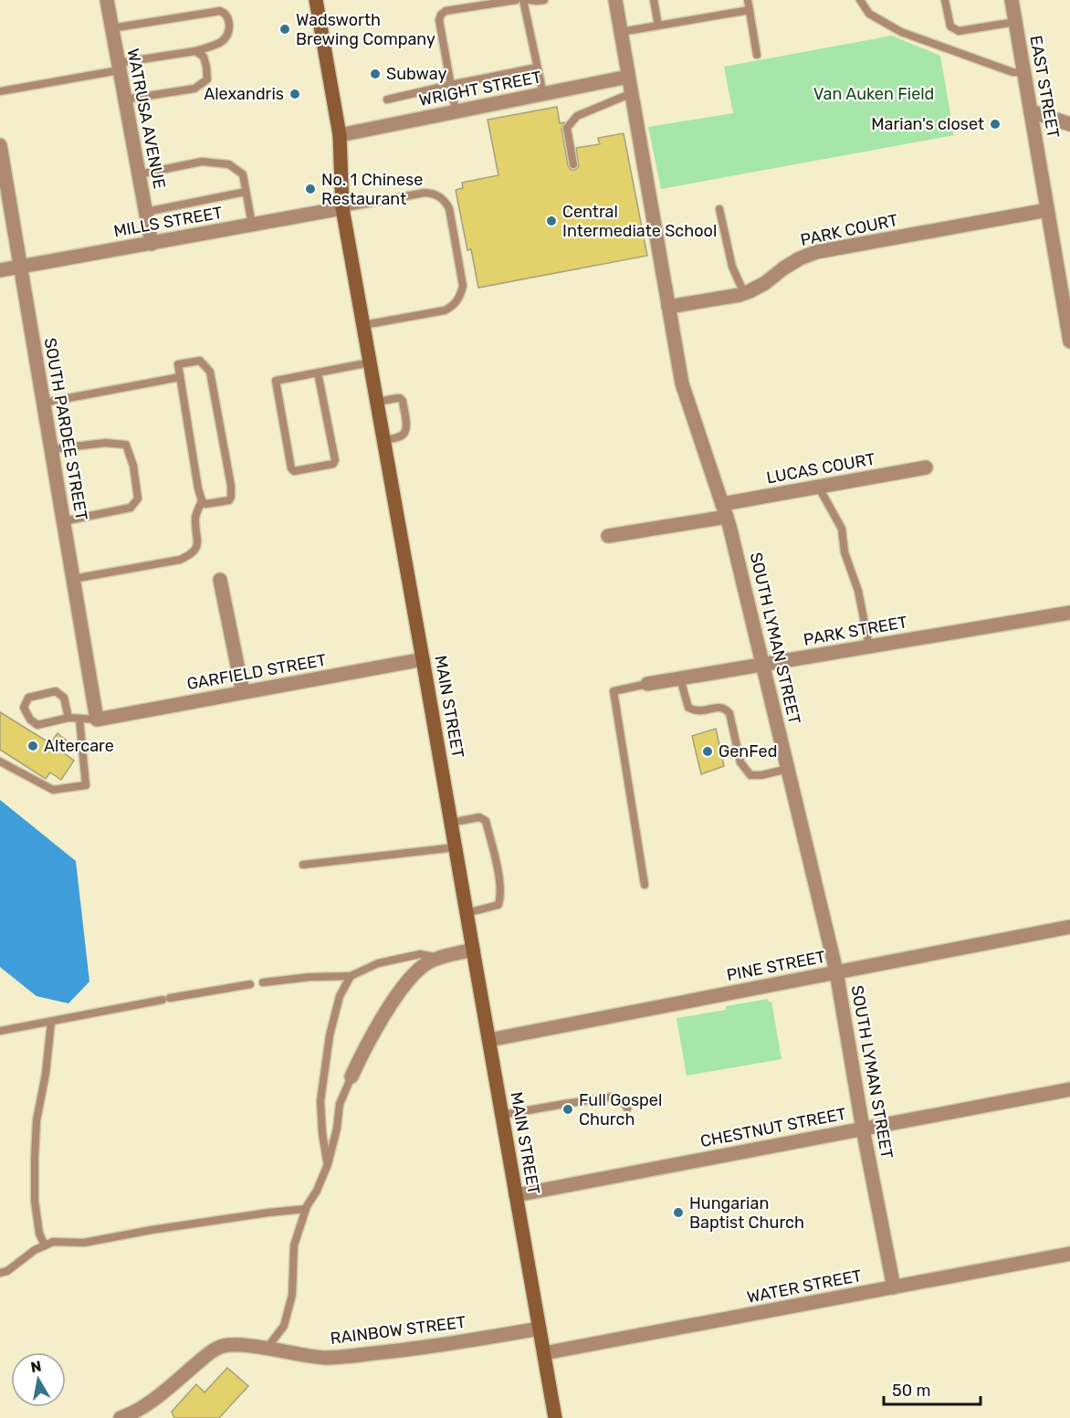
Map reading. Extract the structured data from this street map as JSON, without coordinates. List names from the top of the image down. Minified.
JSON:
{"streets":{"main road":["MAIN STREET"],"street":["EAST STREET","WRIGHT STREET","WATRUSA AVENUE","MILLS STREET","PARK COURT","SOUTH PARDEE STREET","LUCAS COURT","PARK STREET","SOUTH LYMAN STREET","GARFIELD STREET","PINE STREET","CHESTNUT STREET","WATER STREET","RAINBOW STREET"]},"crossings":[["EAST STREET","PARK COURT"],["WRIGHT STREET","SOUTH LYMAN STREET"],["WRIGHT STREET","MAIN STREET"],["WATRUSA AVENUE","MILLS STREET"],["MILLS STREET","SOUTH PARDEE STREET"],["MILLS STREET","MAIN STREET"],["PARK COURT","SOUTH LYMAN STREET"],["SOUTH PARDEE STREET","GARFIELD STREET"],["LUCAS COURT","SOUTH LYMAN STREET"],["PARK STREET","SOUTH LYMAN STREET"],["SOUTH LYMAN STREET","PINE STREET"],["SOUTH LYMAN STREET","CHESTNUT STREET"],["SOUTH LYMAN STREET","WATER STREET"],["GARFIELD STREET","MAIN STREET"],["MAIN STREET","PINE STREET"],["MAIN STREET","CHESTNUT STREET"],["MAIN STREET","WATER STREET"],["MAIN STREET","RAINBOW STREET"]],"parks":["Van Auken Field"],"places":["Wadsworth Brewing Company","Subway","Alexandris","Marian's closet","No. 1 Chinese Restaurant","Central Intermediate School","Altercare","GenFed","Full Gospel Church","Hungarian Baptist Church"],"scale_bar":"50 m","north":"top"}
